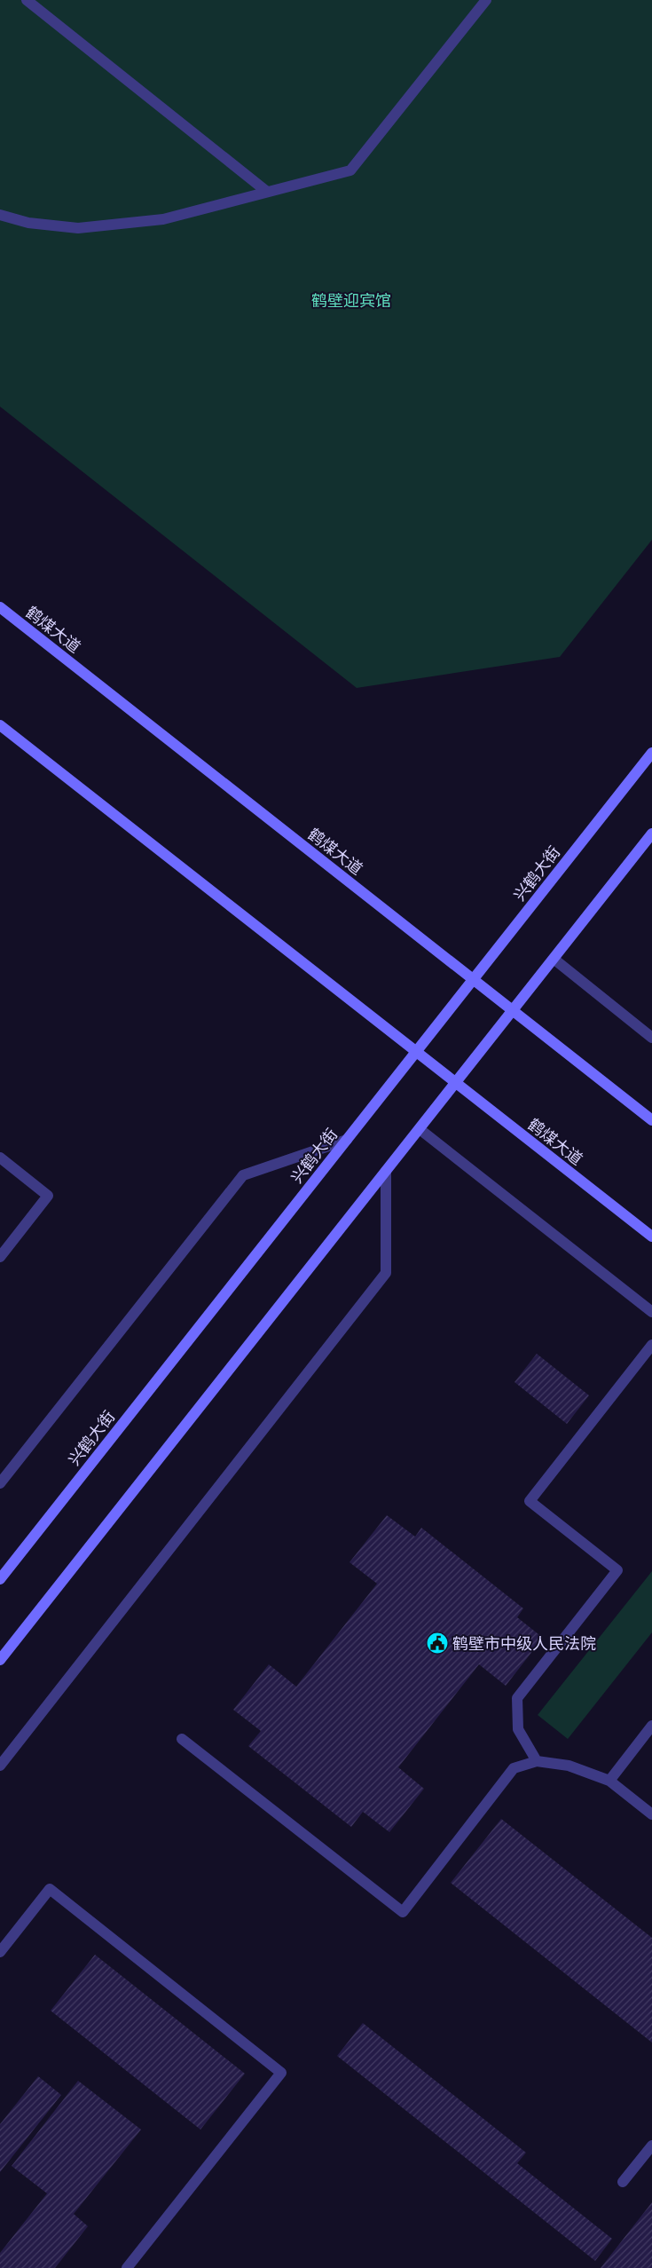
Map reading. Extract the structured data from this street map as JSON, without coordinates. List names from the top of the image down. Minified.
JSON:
{"streets":{"main road":["鹤煤大道","兴鹤大街"]},"crossings":[["鹤煤大道","兴鹤大街"]],"parks":["鹤壁迎宾馆"],"places":{"public building":["鹤壁市中级人民法院"]}}
